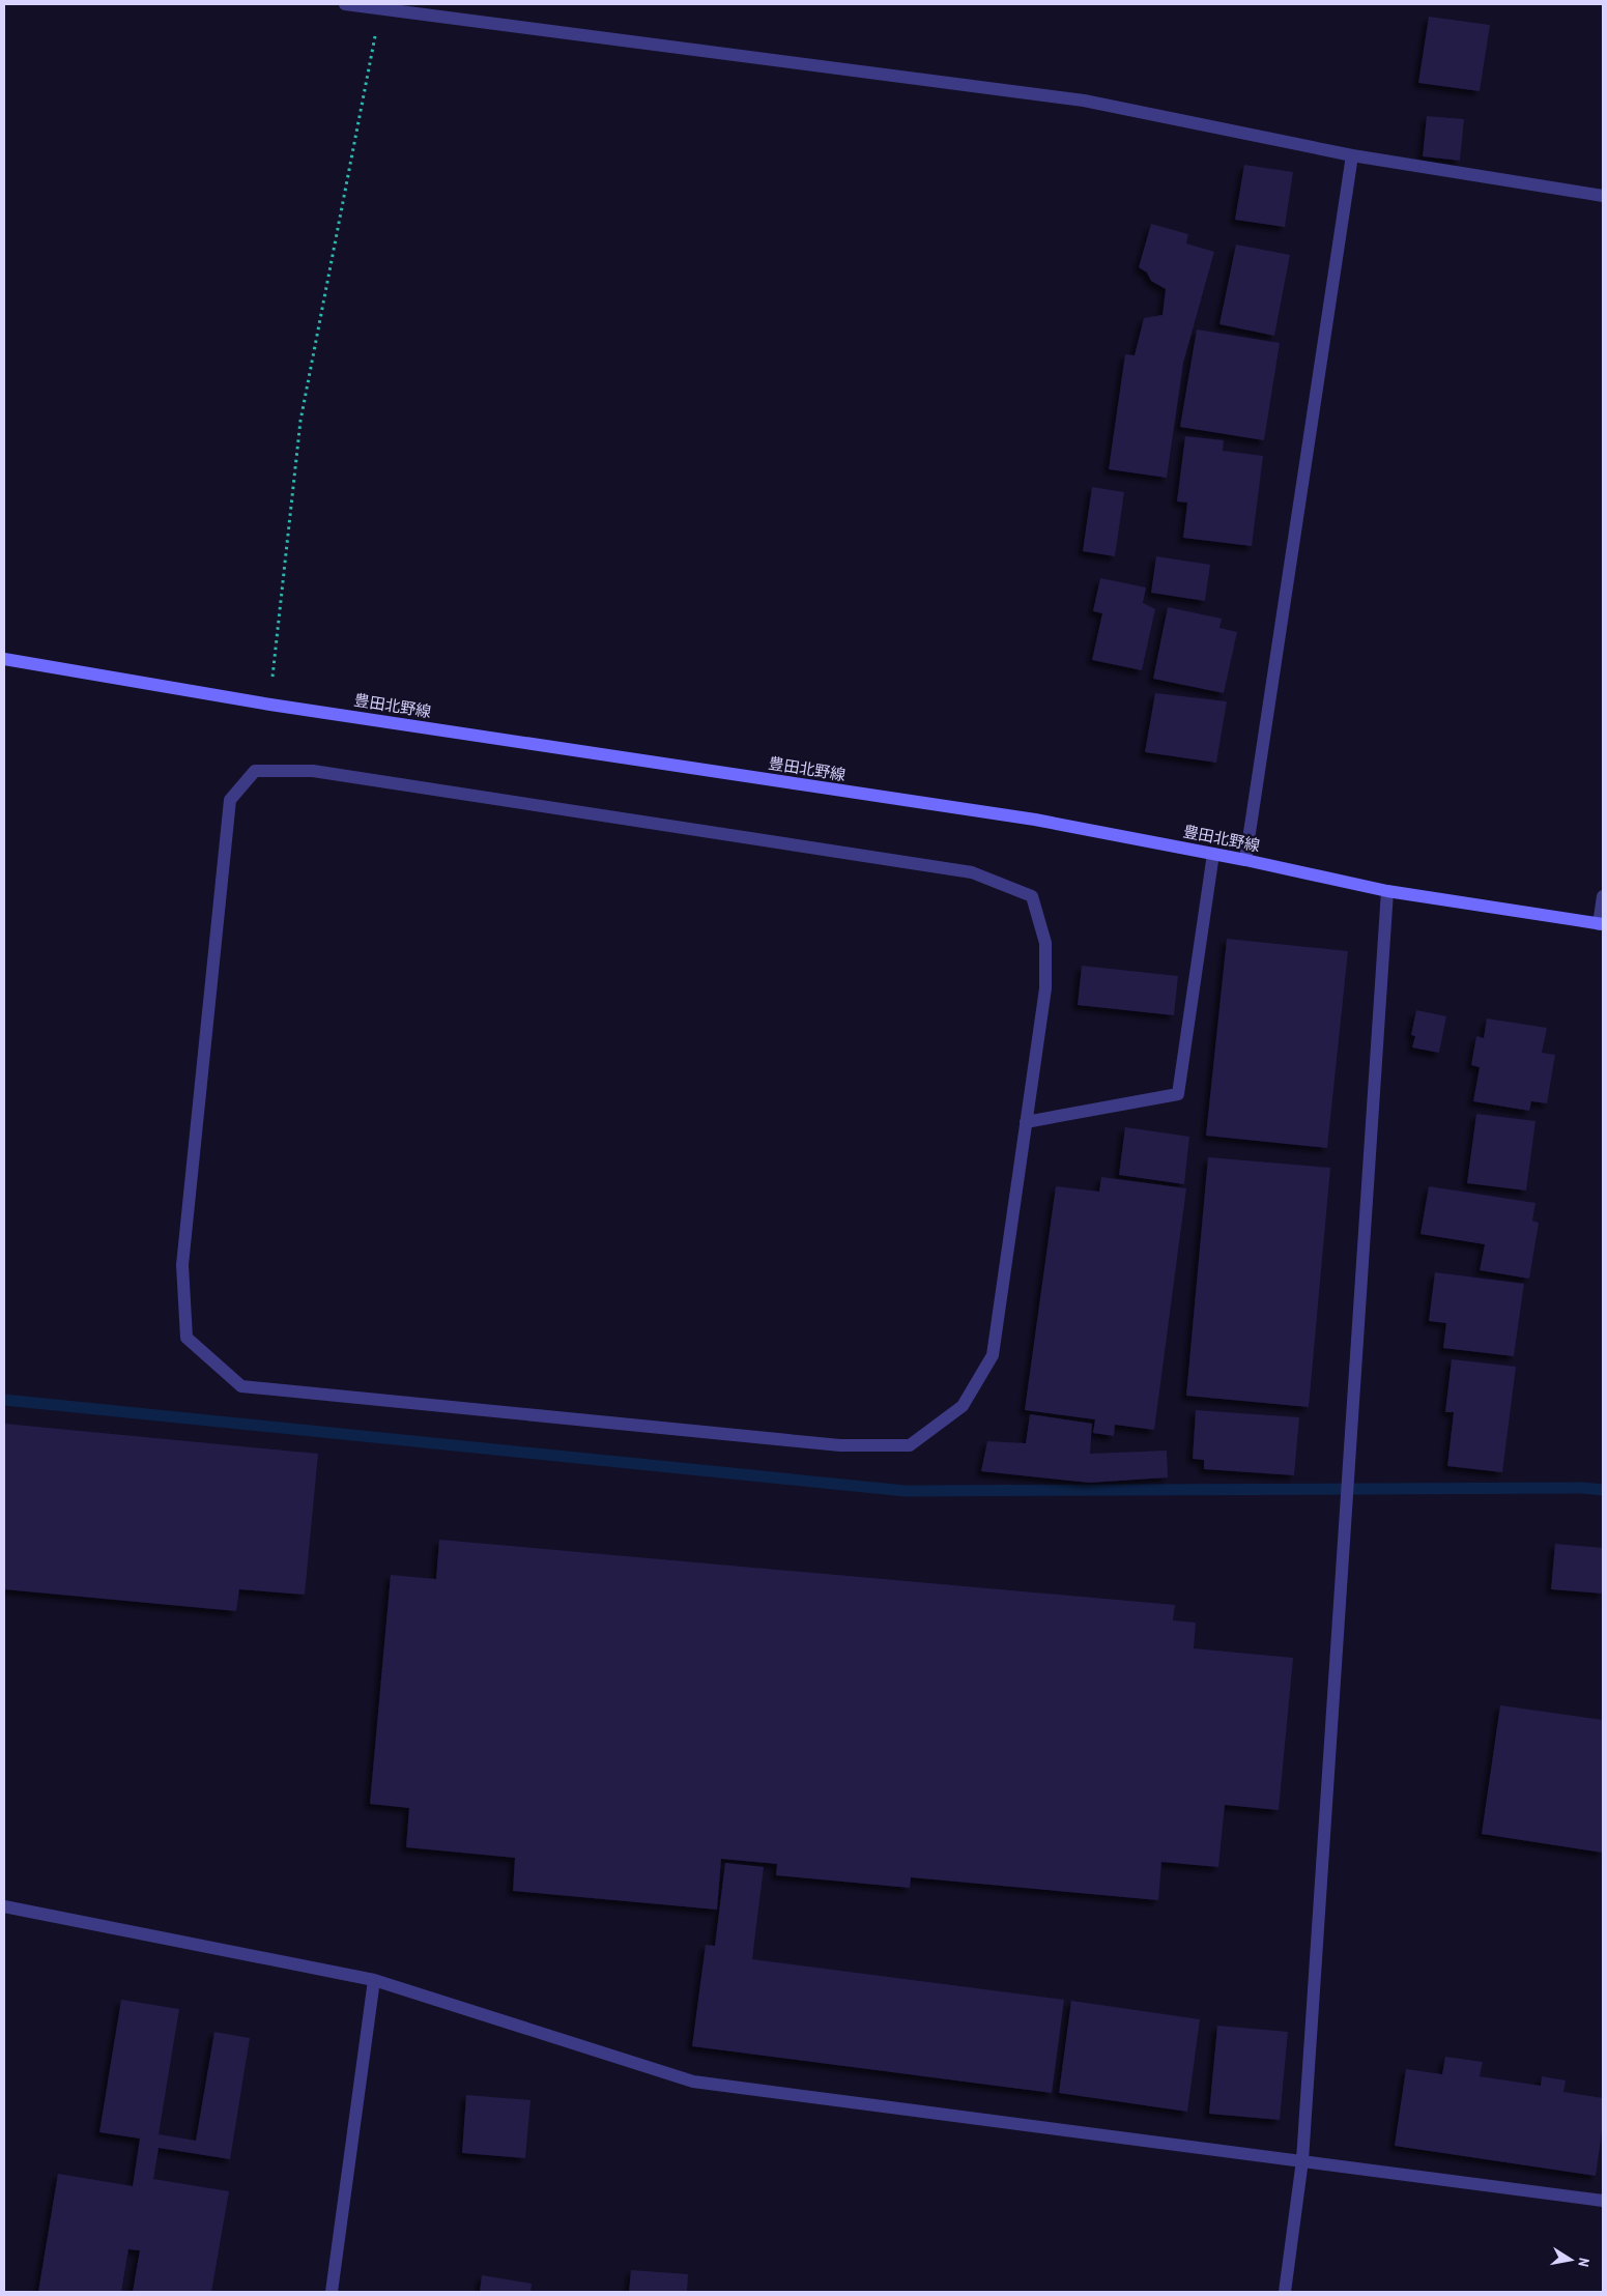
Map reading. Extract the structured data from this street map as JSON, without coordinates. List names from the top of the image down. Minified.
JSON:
{"streets":{"main road":["豊田北野線"]},"north":"right"}
